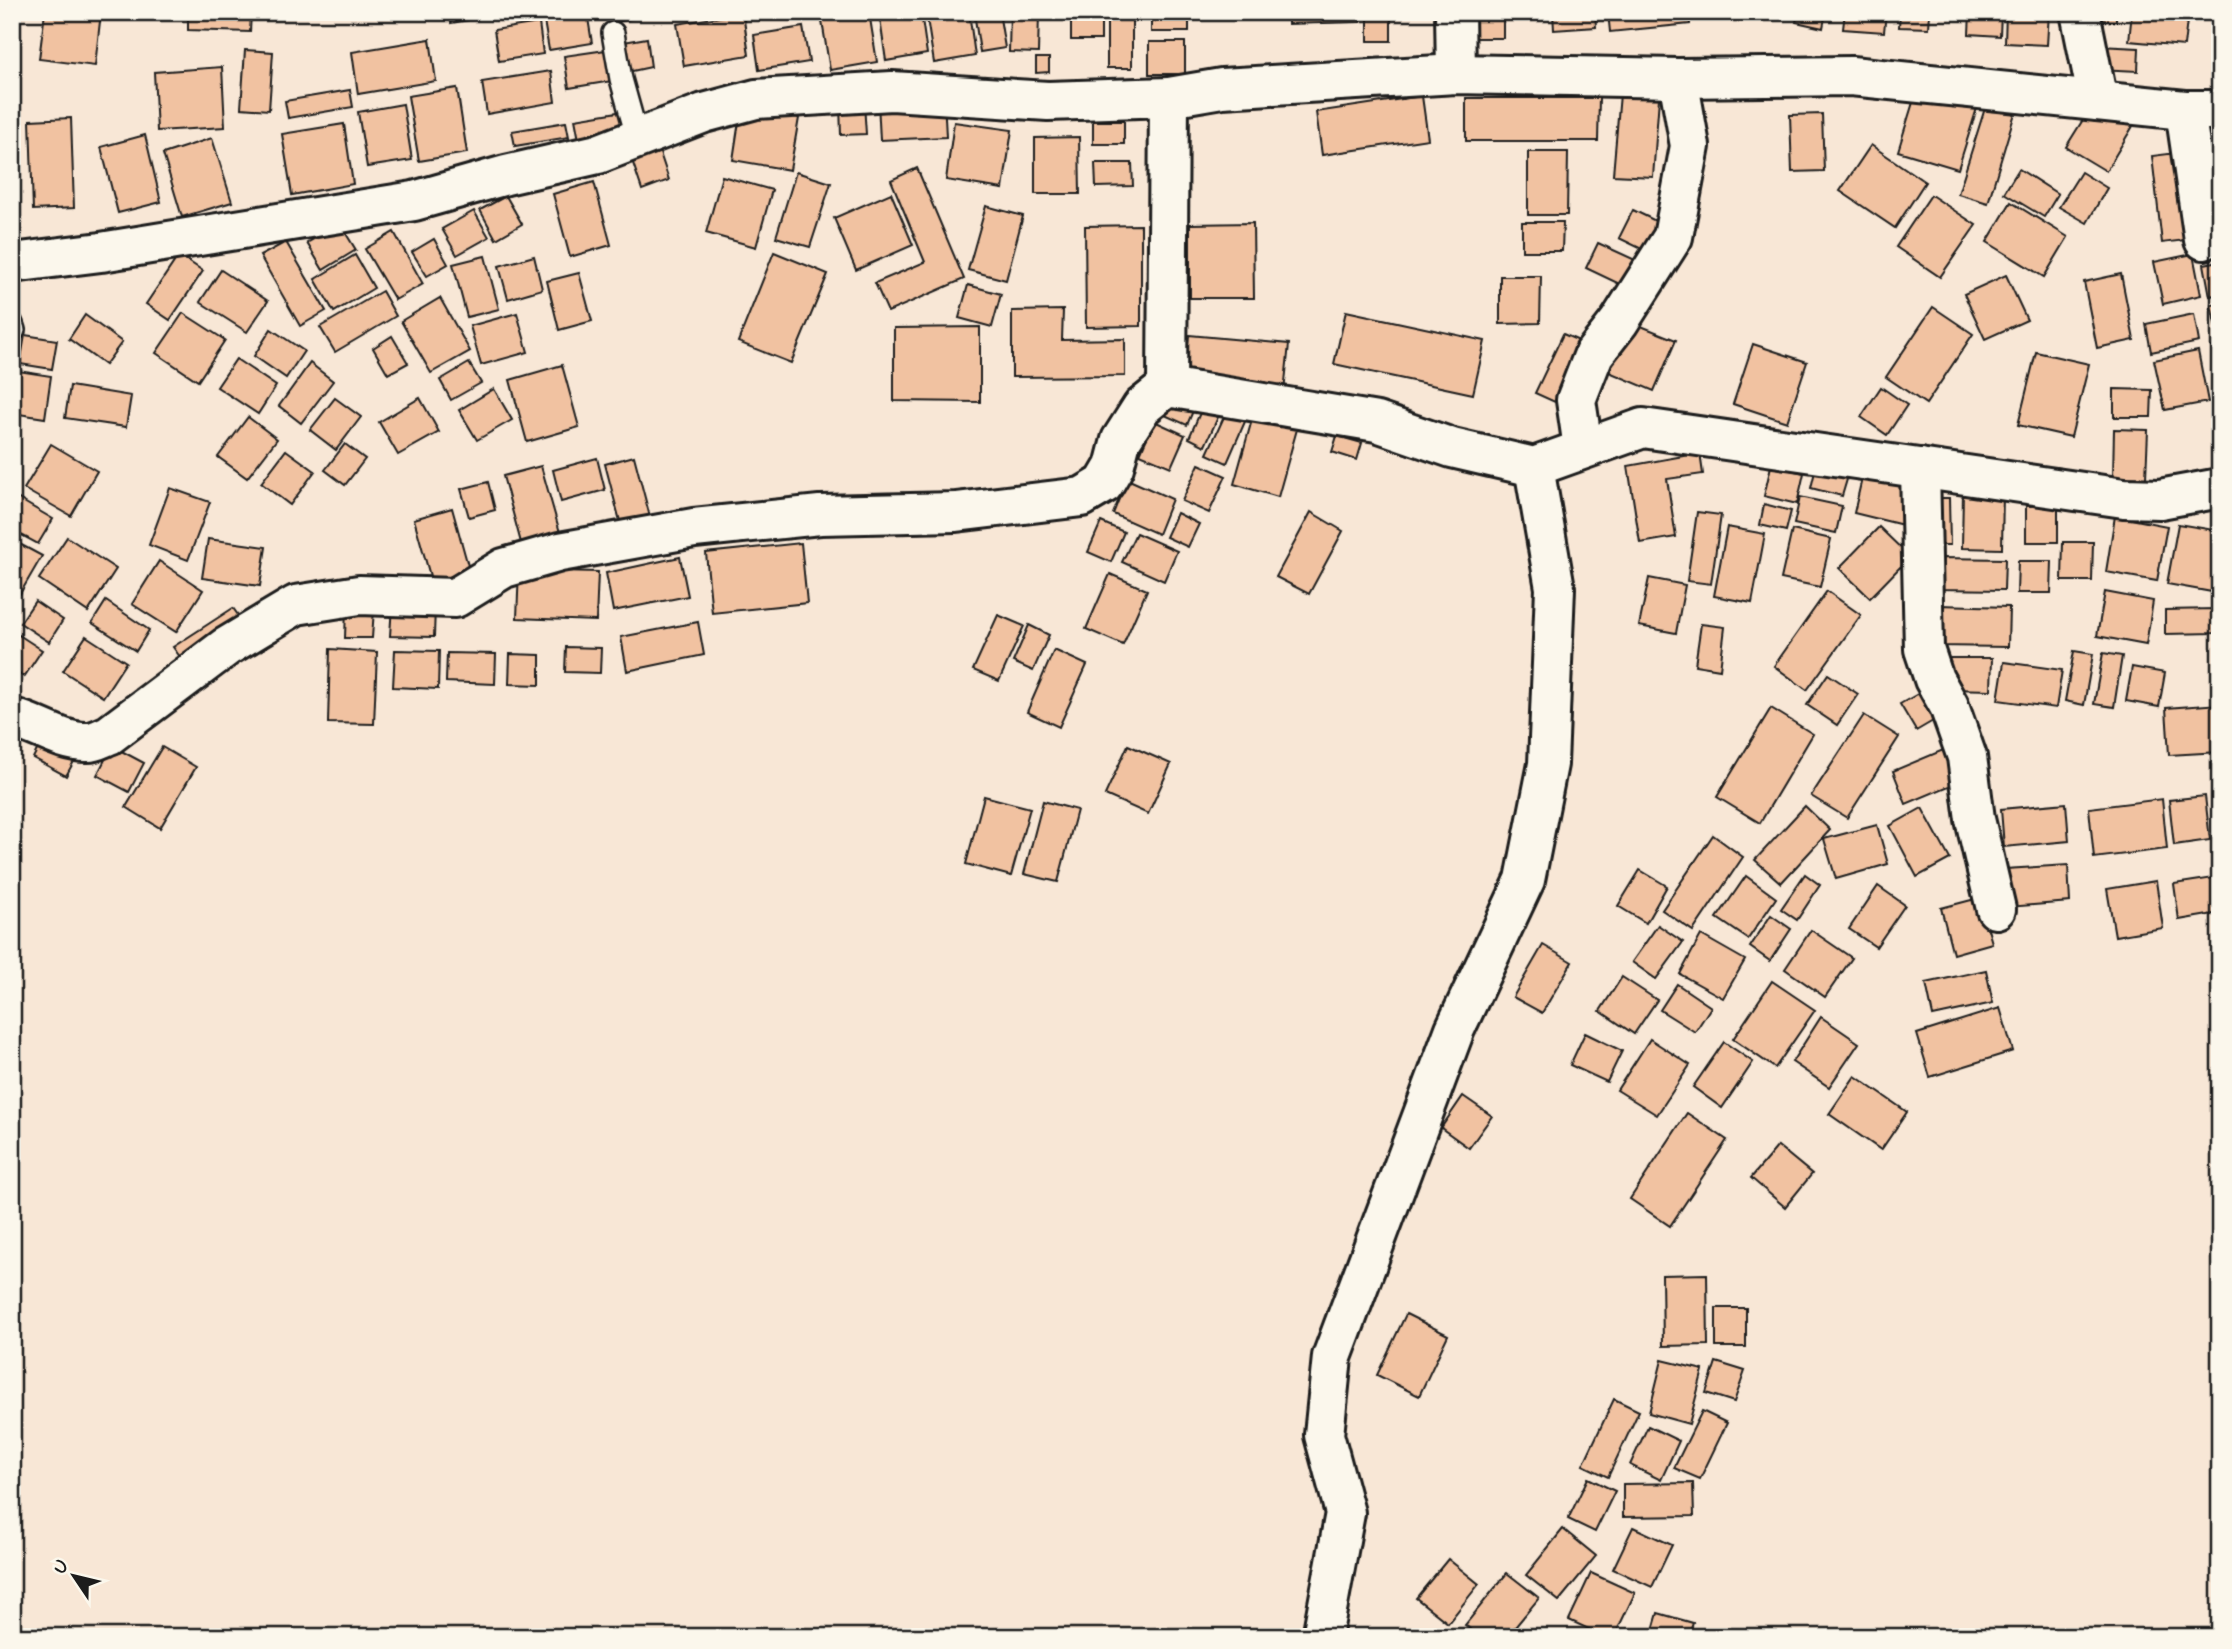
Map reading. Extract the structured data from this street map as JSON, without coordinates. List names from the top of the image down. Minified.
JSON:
{"north":"top left"}
